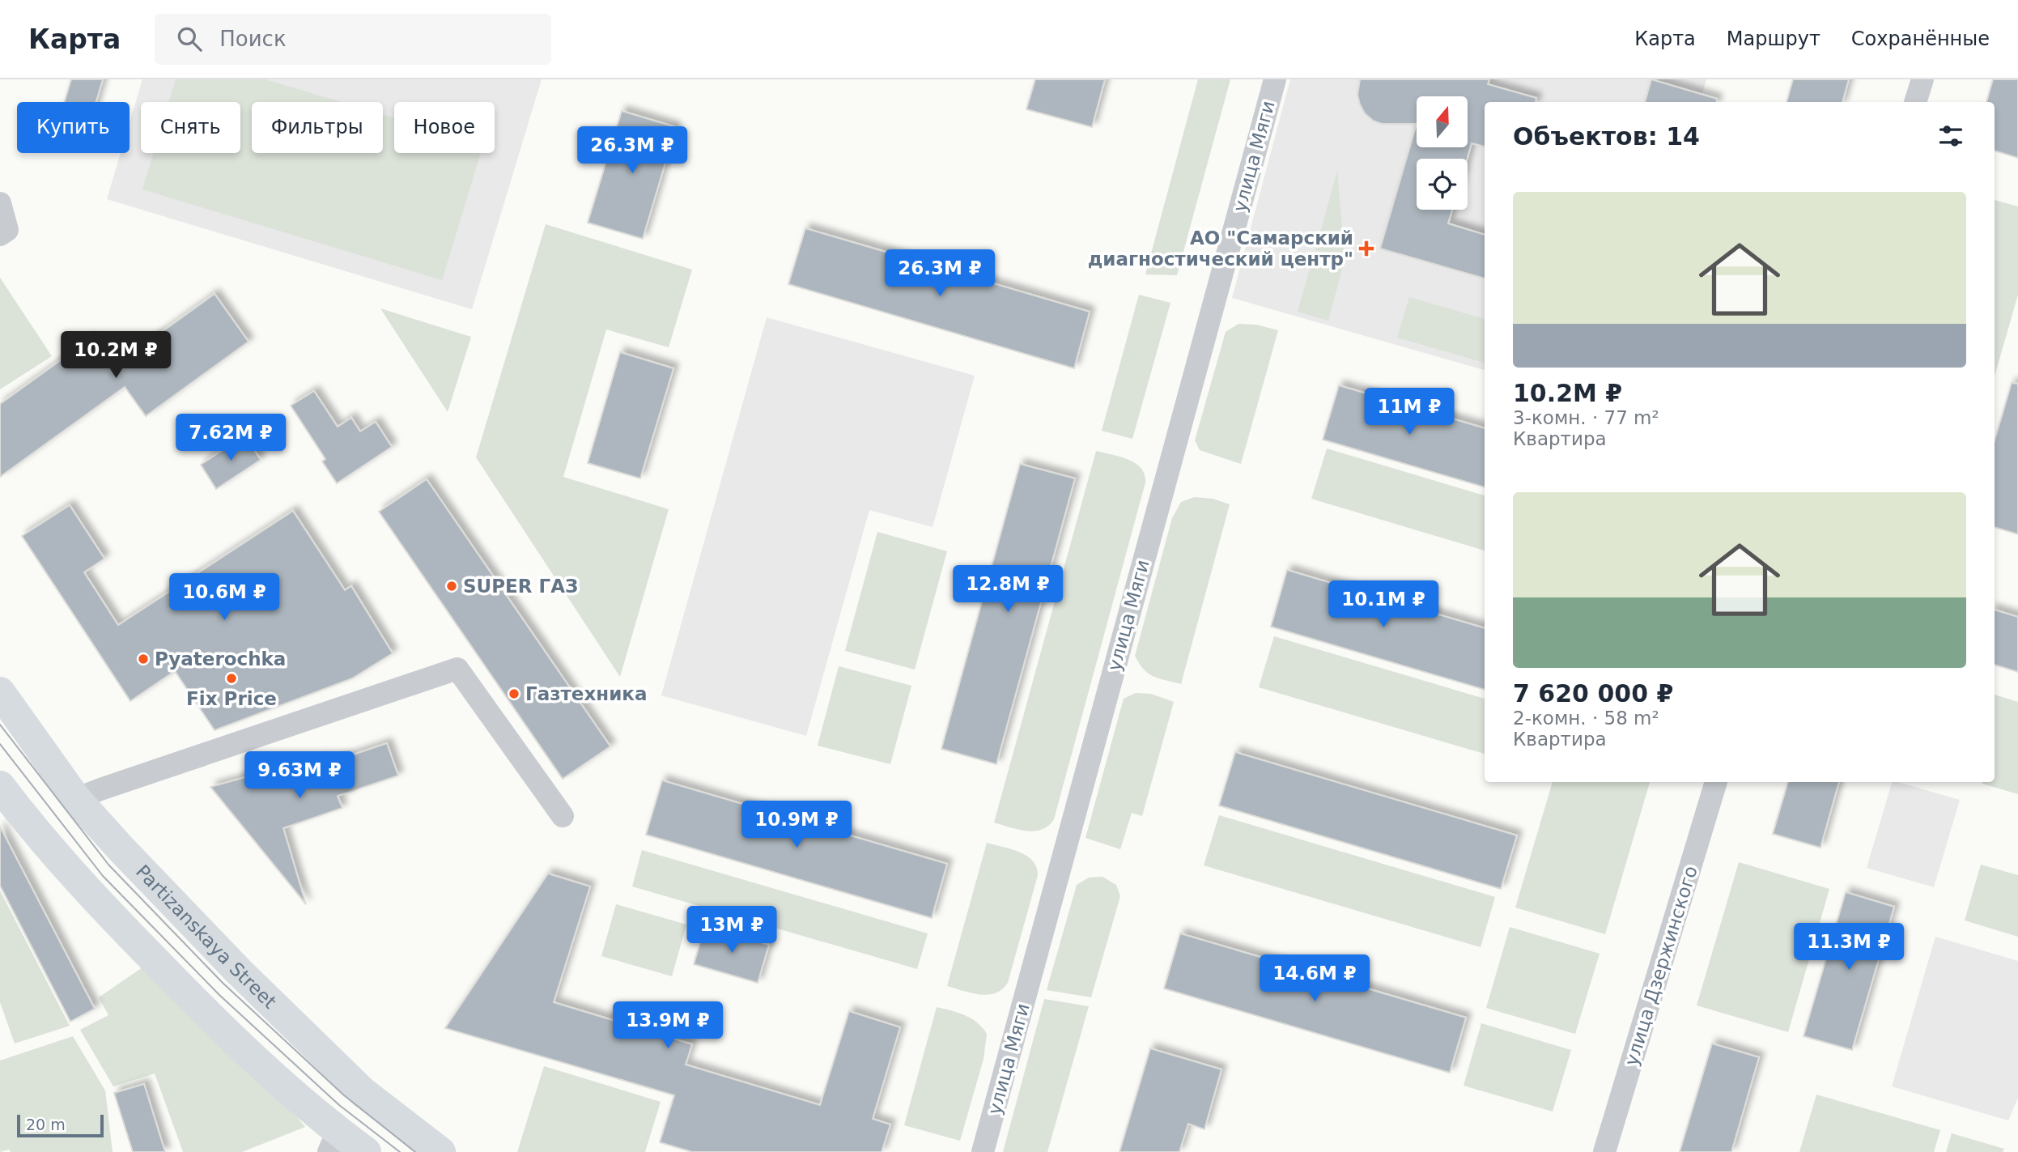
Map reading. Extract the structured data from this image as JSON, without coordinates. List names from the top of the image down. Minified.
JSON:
{"streets":{"street":["улица Мяги","Partizanskaya Street","улица Дзержинского"]},"places":{"health":["АО \"Самарский диагностический центр\""],"other":["SUPER ГАЗ","Pyaterochka","Fix Price","Газтехника"]},"scale_bar":"20 m","north":"top","page":{"header":"Карта","search":"Поиск","nav":["Карта","Маршрут","Сохранённые"],"chip":["Купить","Снять","Фильтры","Новое"],"heading":"Объектов: 14","price":["26.3M ₽","26.3M ₽","10.2M ₽","11M ₽","7.62M ₽","12.8M ₽","10.6M ₽","10.1M ₽","9.63M ₽","10.9M ₽","13M ₽","11.3M ₽","14.6M ₽","13.9M ₽"],"list":[{"name":"10.2M ₽","note":"3-комн. · 77 m² · Квартира"},{"name":"7 620 000 ₽","note":"2-комн. · 58 m² · Квартира"}],"scale":"20 m"}}
